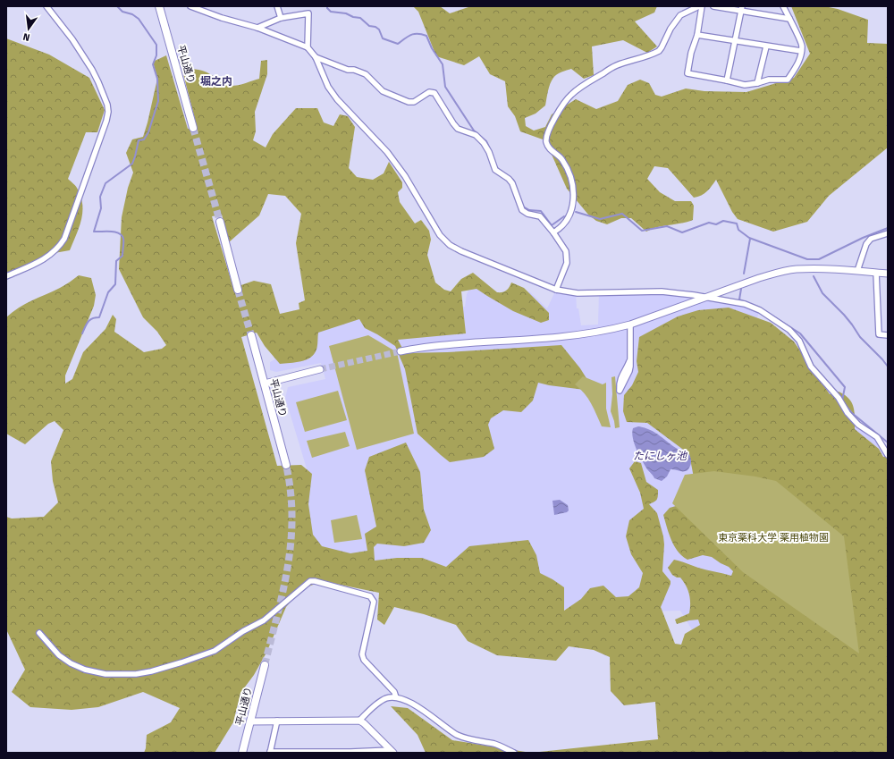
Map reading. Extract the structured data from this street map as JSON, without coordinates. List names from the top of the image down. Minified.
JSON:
{"streets":{"main road":["平山通り"]},"districts":["堀之内"],"water":["たにしヶ池"],"parks":["東京薬科大学 薬用植物園"],"north":"bottom"}
